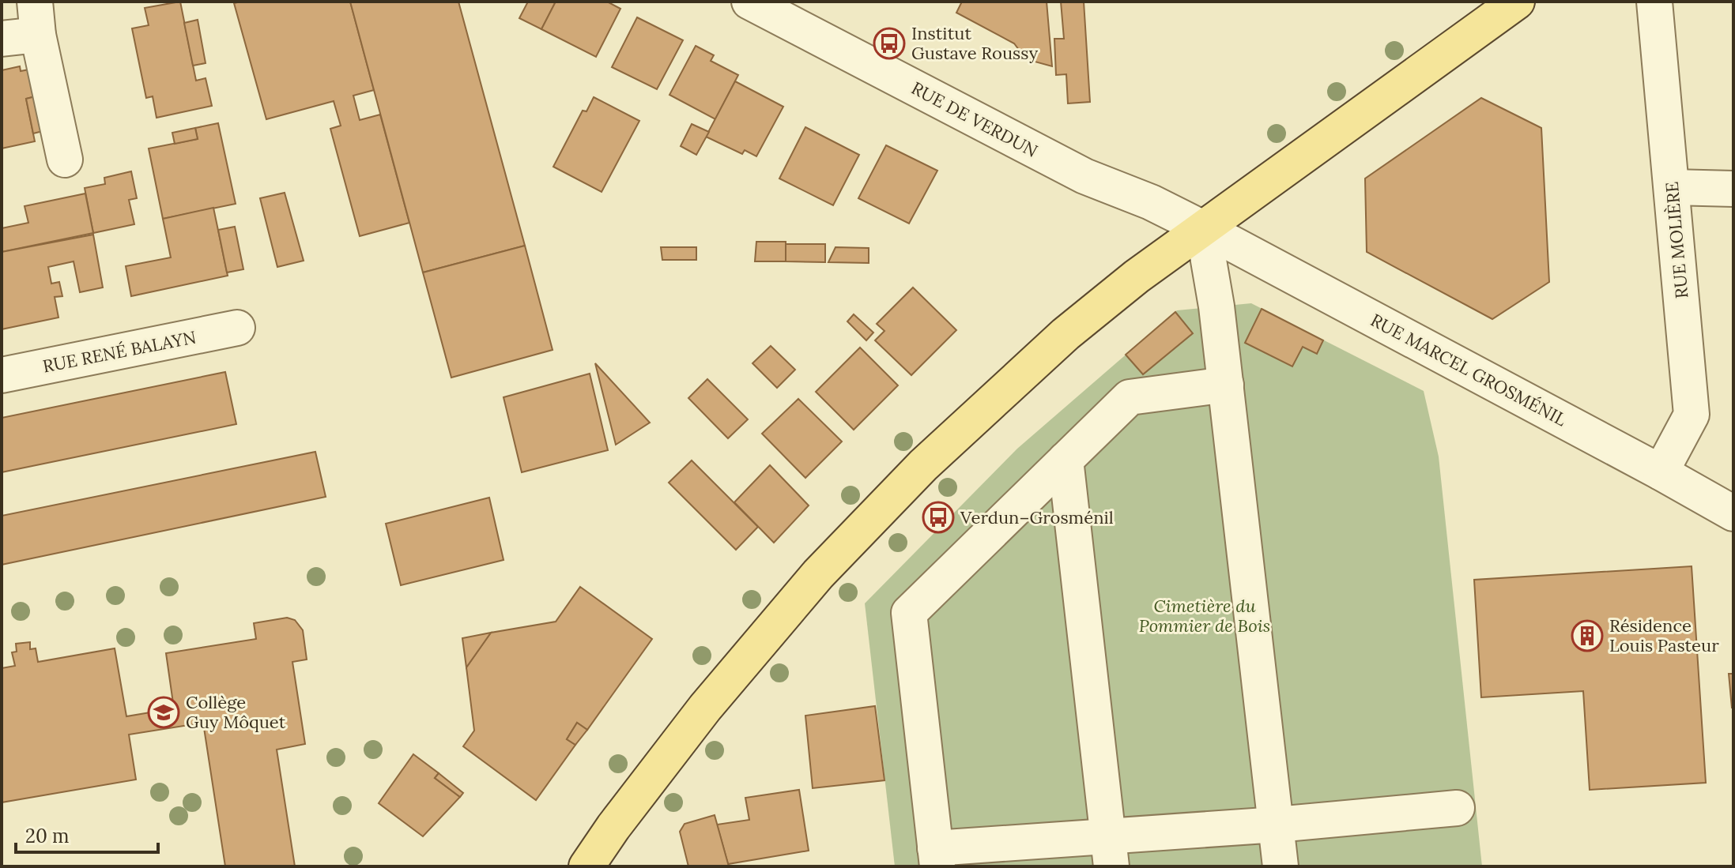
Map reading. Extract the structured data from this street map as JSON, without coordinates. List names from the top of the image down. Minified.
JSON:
{"streets":{"street":["RUE DE VERDUN","RUE MOLIÈRE","RUE RENÉ BALAYN","RUE MARCEL GROSMÉNIL"]},"crossings":[["RUE DE VERDUN","RUE MARCEL GROSMÉNIL"],["RUE MOLIÈRE","RUE MARCEL GROSMÉNIL"]],"parks":["Cimetière du Pommier de Bois"],"places":{"bus stop":["Institut Gustave Roussy","Verdun–Grosménil"],"building":["Résidence Louis Pasteur"],"school or university":["Collège Guy Môquet"]},"scale_bar":"20 m"}
